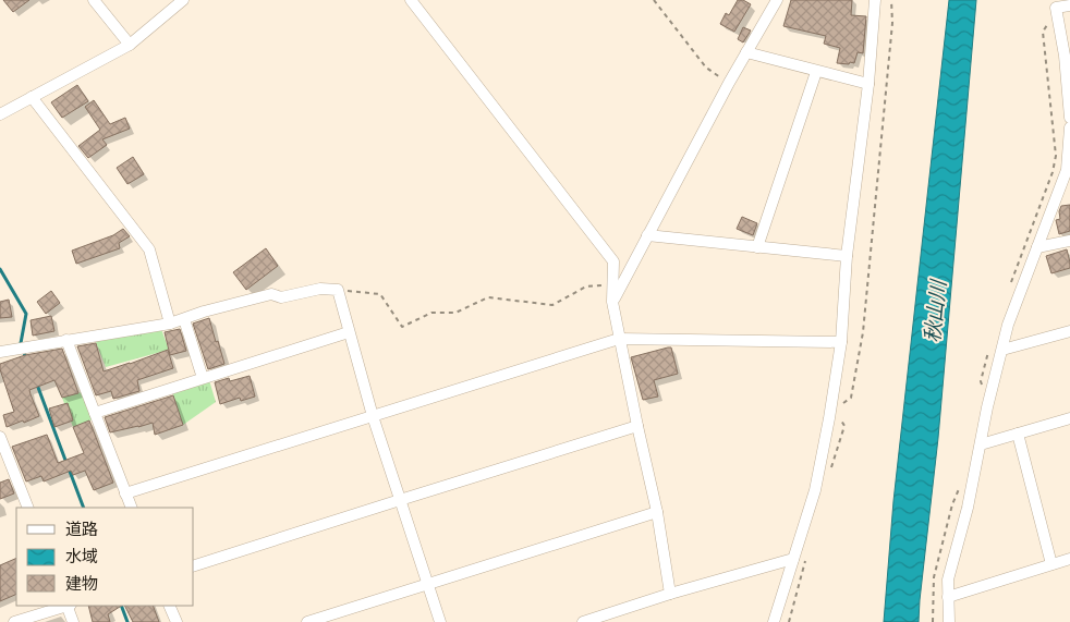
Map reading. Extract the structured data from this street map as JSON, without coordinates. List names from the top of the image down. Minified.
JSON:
{"water":["秋山川"],"legend":["道路","水域","建物"]}
